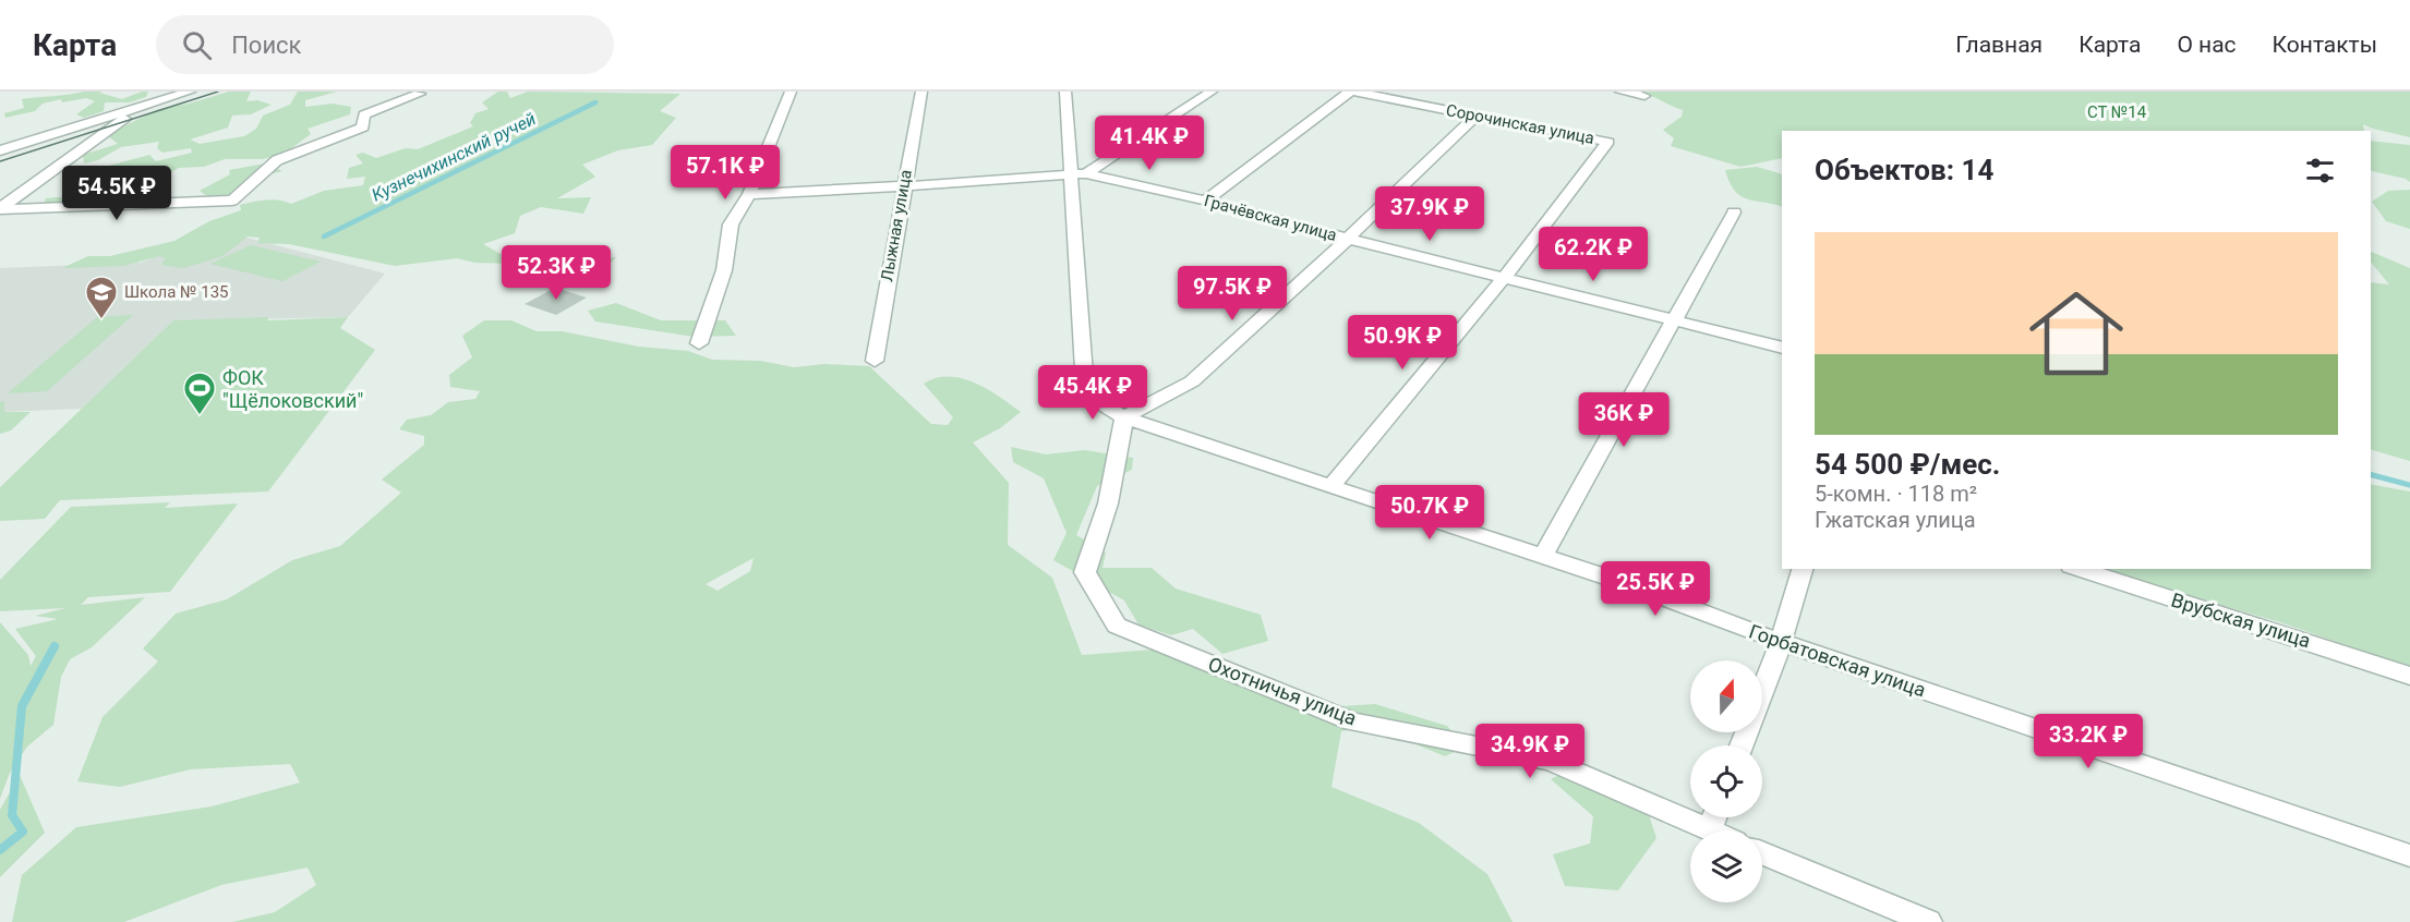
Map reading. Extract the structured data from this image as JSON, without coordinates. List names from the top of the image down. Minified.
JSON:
{"streets":{"street":["Сорочинская улица","Грачёвская улица","Лыжная улица","Врубская улица","Горбатовская улица","Охотничья улица"]},"crossings":[["Сорочинская улица","Грачёвская улица"],["Грачёвская улица","Лыжная улица"],["Грачёвская улица","Горбатовская улица"],["Горбатовская улица","Охотничья улица"]],"water":["Кузнечихинский ручей"],"parks":["СТ №14"],"places":{"school or university":["Школа № 135"],"sports":["ФОК \"Щёлоковский\""]},"north":"top","page":{"header":"Карта","search":"Поиск","nav":["Главная","Карта","О нас","Контакты"],"price":["41.4K ₽","57.1K ₽","54.5K ₽","37.9K ₽","62.2K ₽","52.3K ₽","97.5K ₽","50.9K ₽","45.4K ₽","36K ₽","50.7K ₽","25.5K ₽","33.2K ₽","34.9K ₽"],"heading":"Объектов: 14","list":[{"name":"54 500 ₽/мес.","note":"5-комн. · 118 m² · Гжатская улица"}]}}
